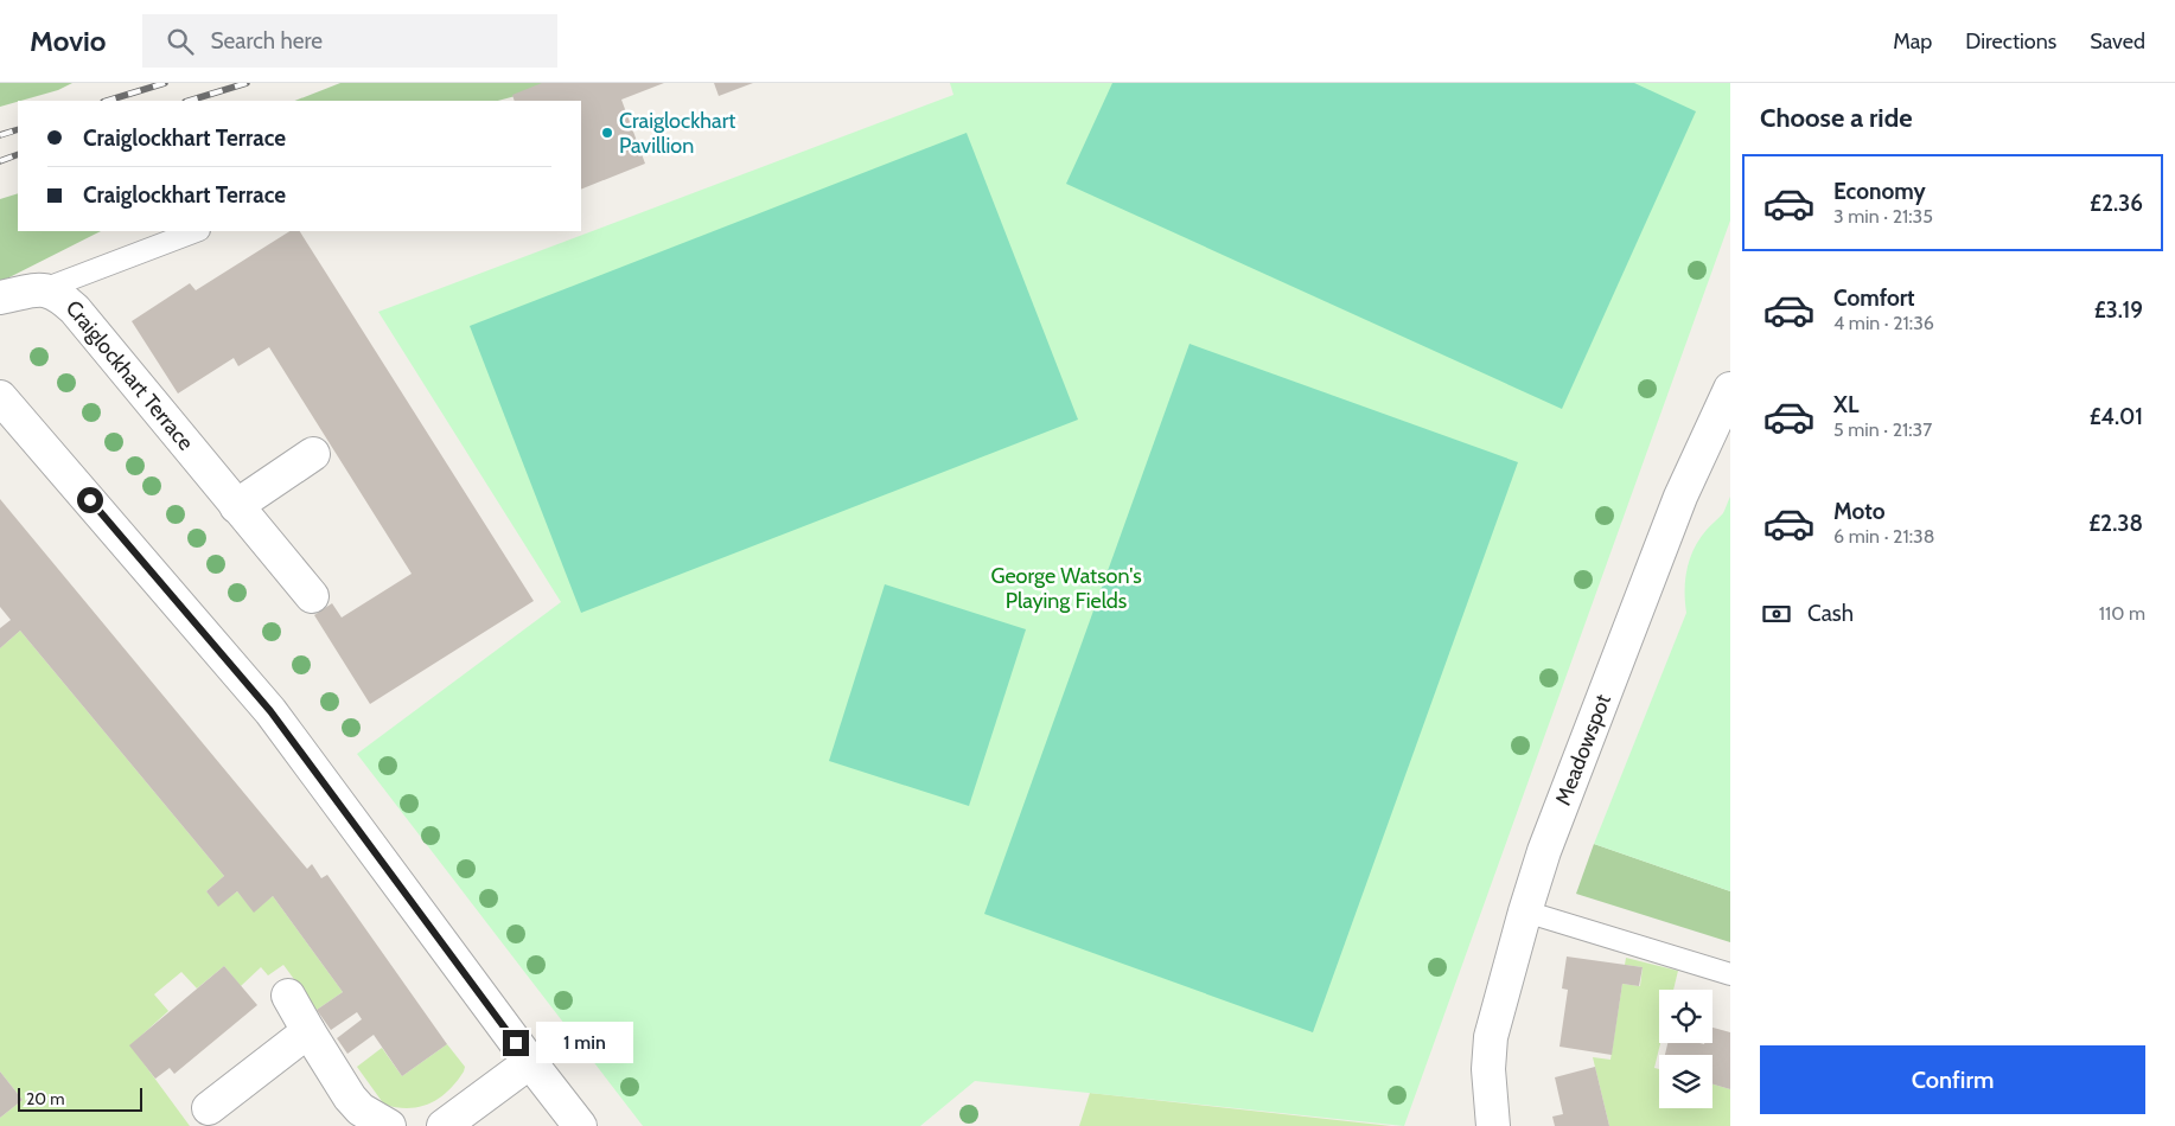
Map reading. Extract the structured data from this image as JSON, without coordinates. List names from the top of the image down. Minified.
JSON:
{"streets":{"street":["Craiglockhart Terrace","Meadowspot"]},"parks":["George Watson's Playing Fields"],"places":["Craiglockhart Pavillion"],"scale_bar":"20 m","page":{"header":"Movio","search":"Search here","nav":["Map","Directions","Saved"],"heading":"Choose a ride","banner":["Craiglockhart Terrace","Craiglockhart Terrace"],"list":[{"name":"Economy","note":"3 min · 21:35","value":"£2.36"},{"name":"Comfort","note":"4 min · 21:36","value":"£3.19"},{"name":"XL","note":"5 min · 21:37","value":"£4.01"},{"name":"Moto","note":"6 min · 21:38","value":"£2.38"}],"pay":["Cash","110 m"],"bubble":"1 min","buttons":"Confirm","scale":"20 m"}}
